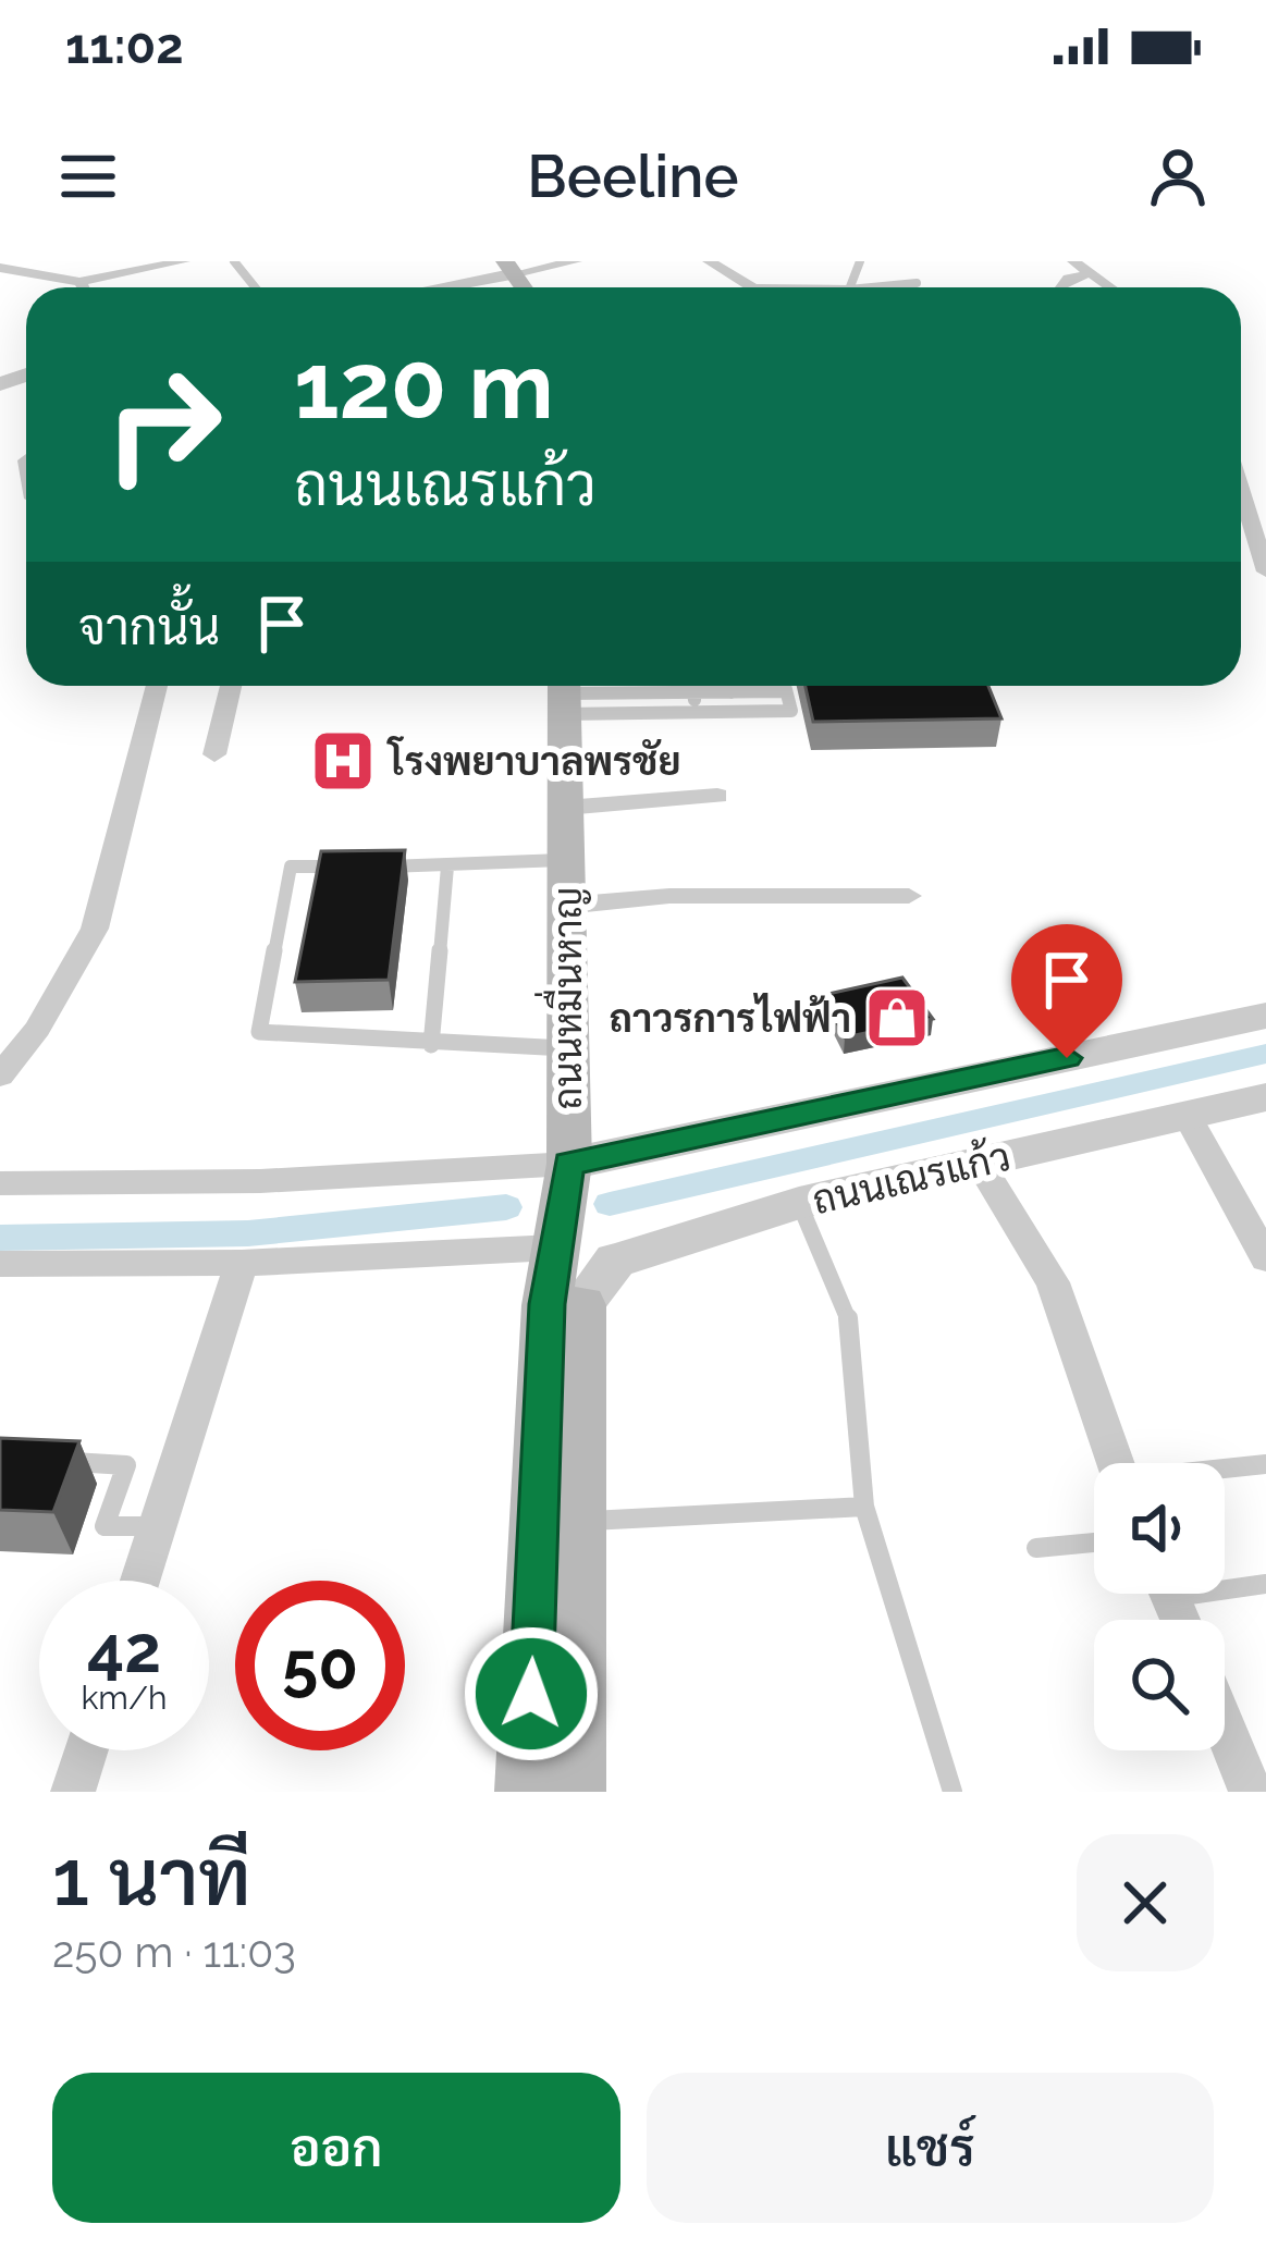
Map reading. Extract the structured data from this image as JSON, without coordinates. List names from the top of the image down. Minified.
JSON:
{"streets":{"main road":["ถนนหมื่นหาญ"],"street":["ถนนเณรแก้ว"]},"places":{"hospital":["โรงพยาบาลพรชัย"],"shop":["ถาวรการไฟฟ้า"]},"page":{"status":"11:02","header":"Beeline","turn":["120 m","ถนนเณรแก้ว"],"then":"จากนั้น","speed":"42 km/h","limit":"50","heading":["1 นาที","250 m · 11:03"],"buttons":["ออก","แชร์"]}}
